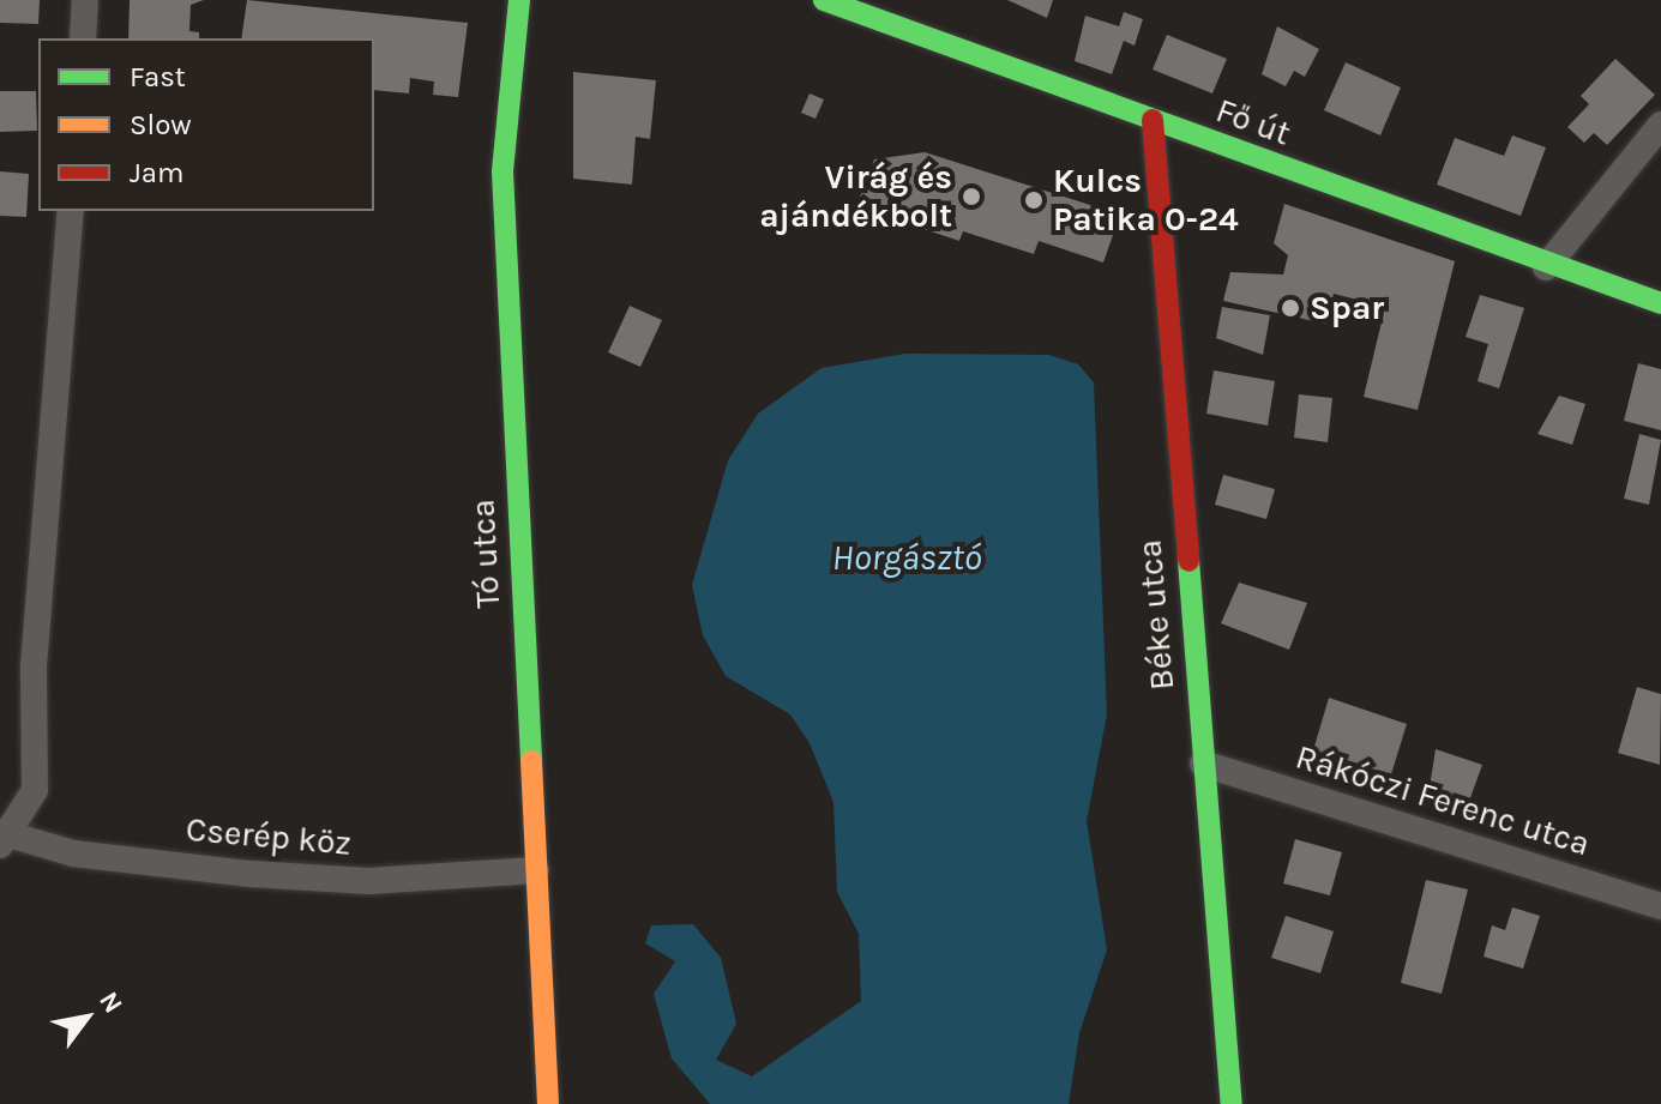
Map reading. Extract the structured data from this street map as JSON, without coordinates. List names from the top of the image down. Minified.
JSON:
{"streets":{"street":["Fő út","Tó utca","Béke utca","Rákóczi Ferenc utca","Cserép köz"]},"crossings":[["Fő út","Béke utca"],["Tó utca","Cserép köz"],["Béke utca","Rákóczi Ferenc utca"]],"water":["Horgásztó"],"places":["Virág és ajándékbolt","Kulcs Patika 0-24","Spar"],"legend":["Fast","Slow","Jam"],"north":"top right"}
